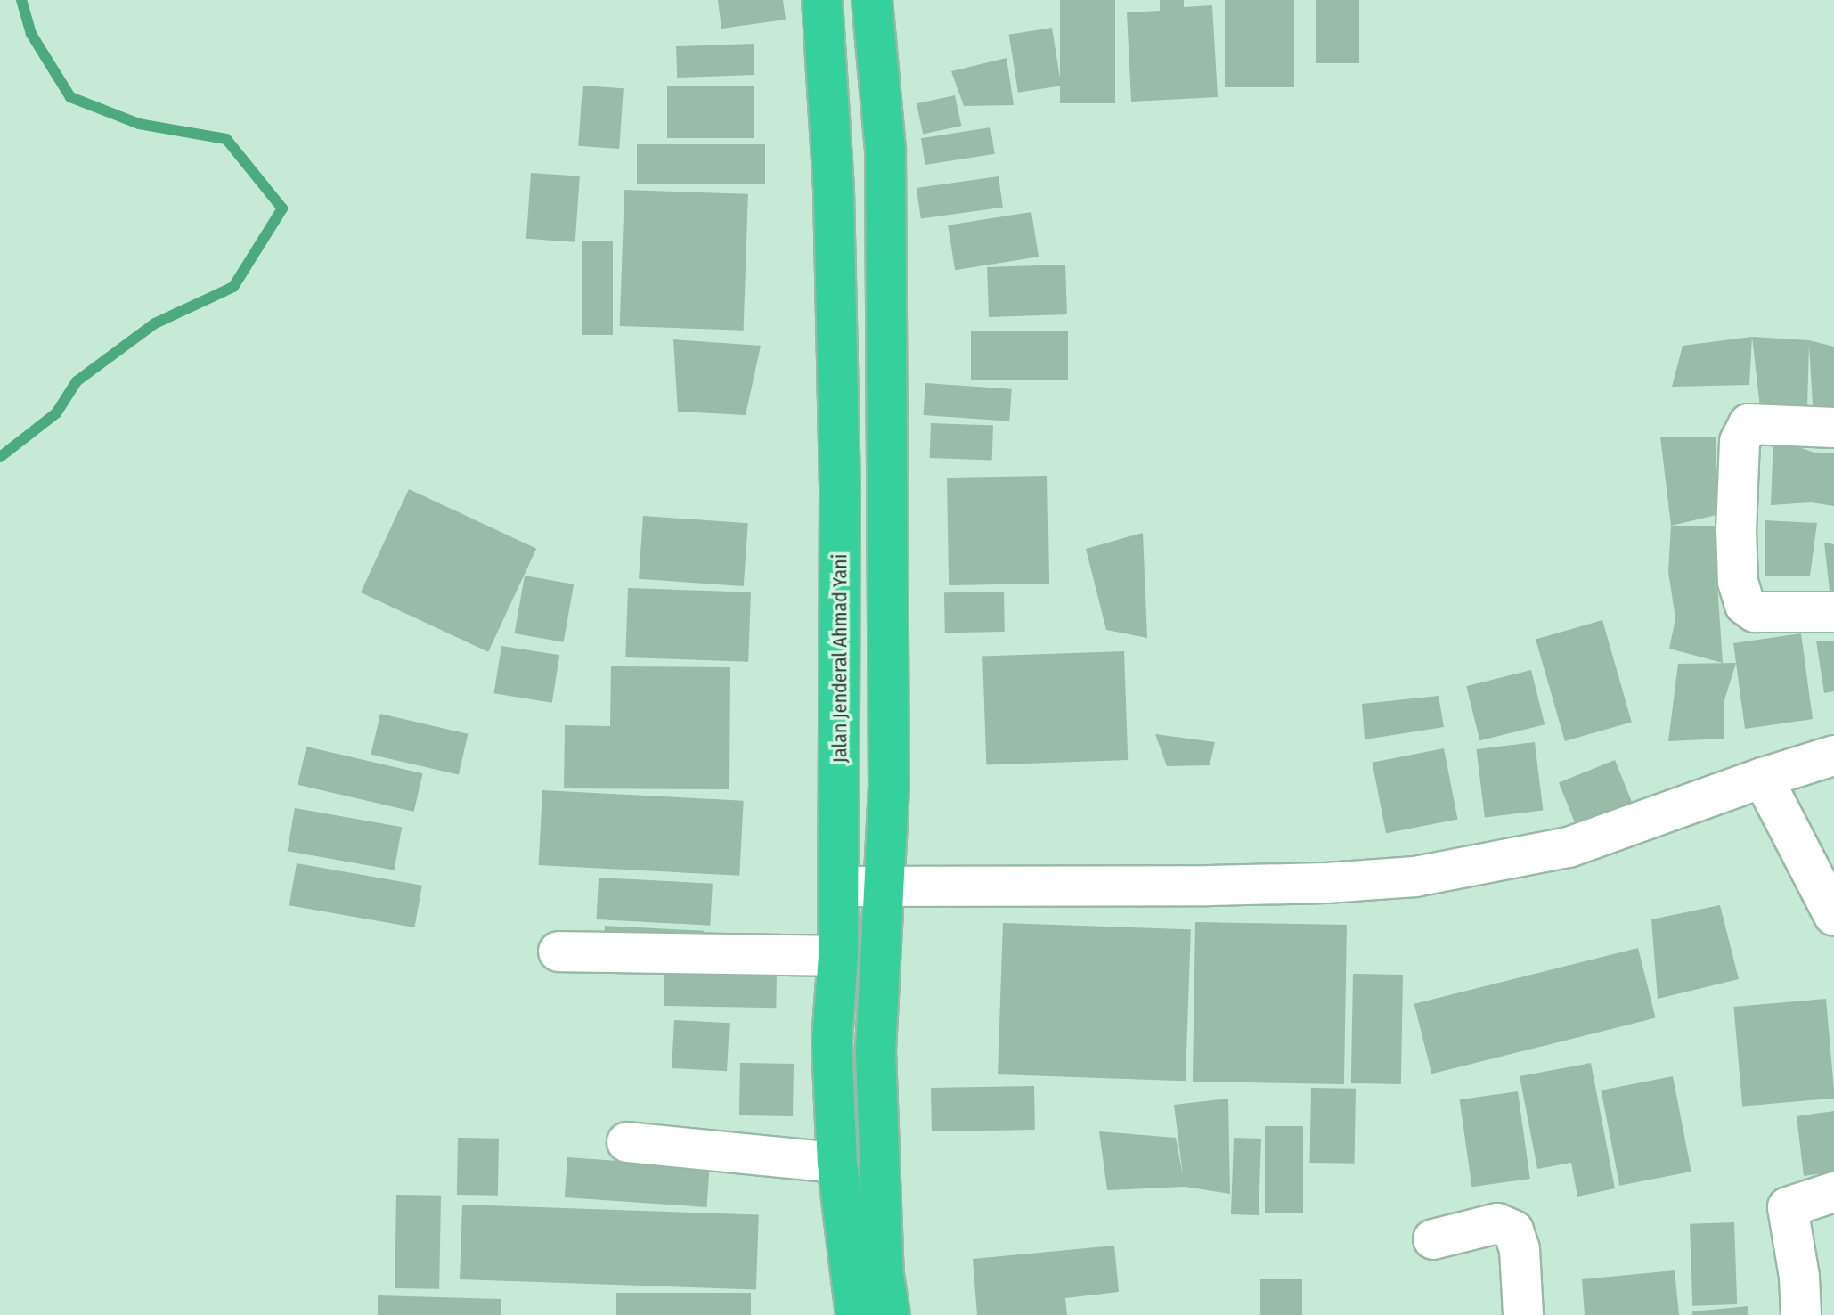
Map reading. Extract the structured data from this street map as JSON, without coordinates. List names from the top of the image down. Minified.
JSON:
{"streets":{"highway":["Jalan Jenderal Ahmad Yani"]}}
